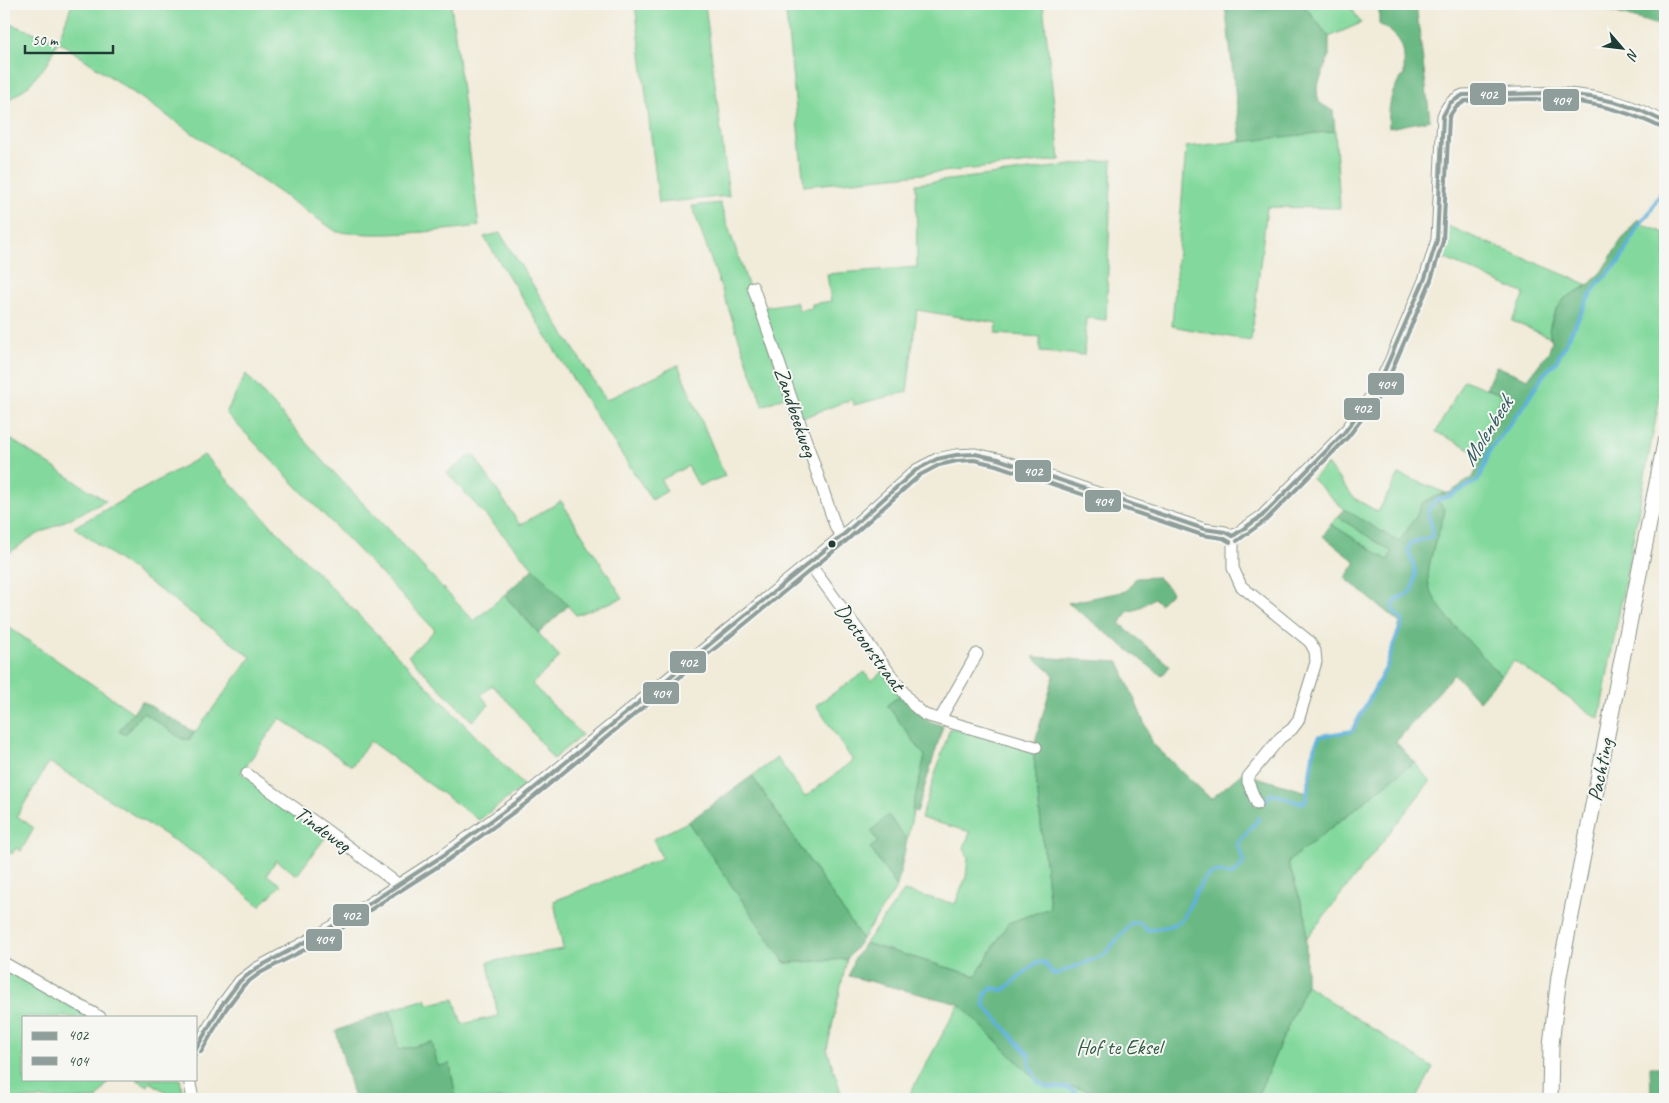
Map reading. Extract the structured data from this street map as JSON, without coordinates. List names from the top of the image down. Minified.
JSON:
{"streets":{"main road":["Pachting"],"street":["Zandbeekweg","Doctoorstraat","Tindeweg"]},"water":["Molenbeek"],"parks":["Hof te Eksel"],"lines":["transit line 402","transit line 404"],"legend":["402","404"],"scale_bar":"50 m","north":"bottom right"}
